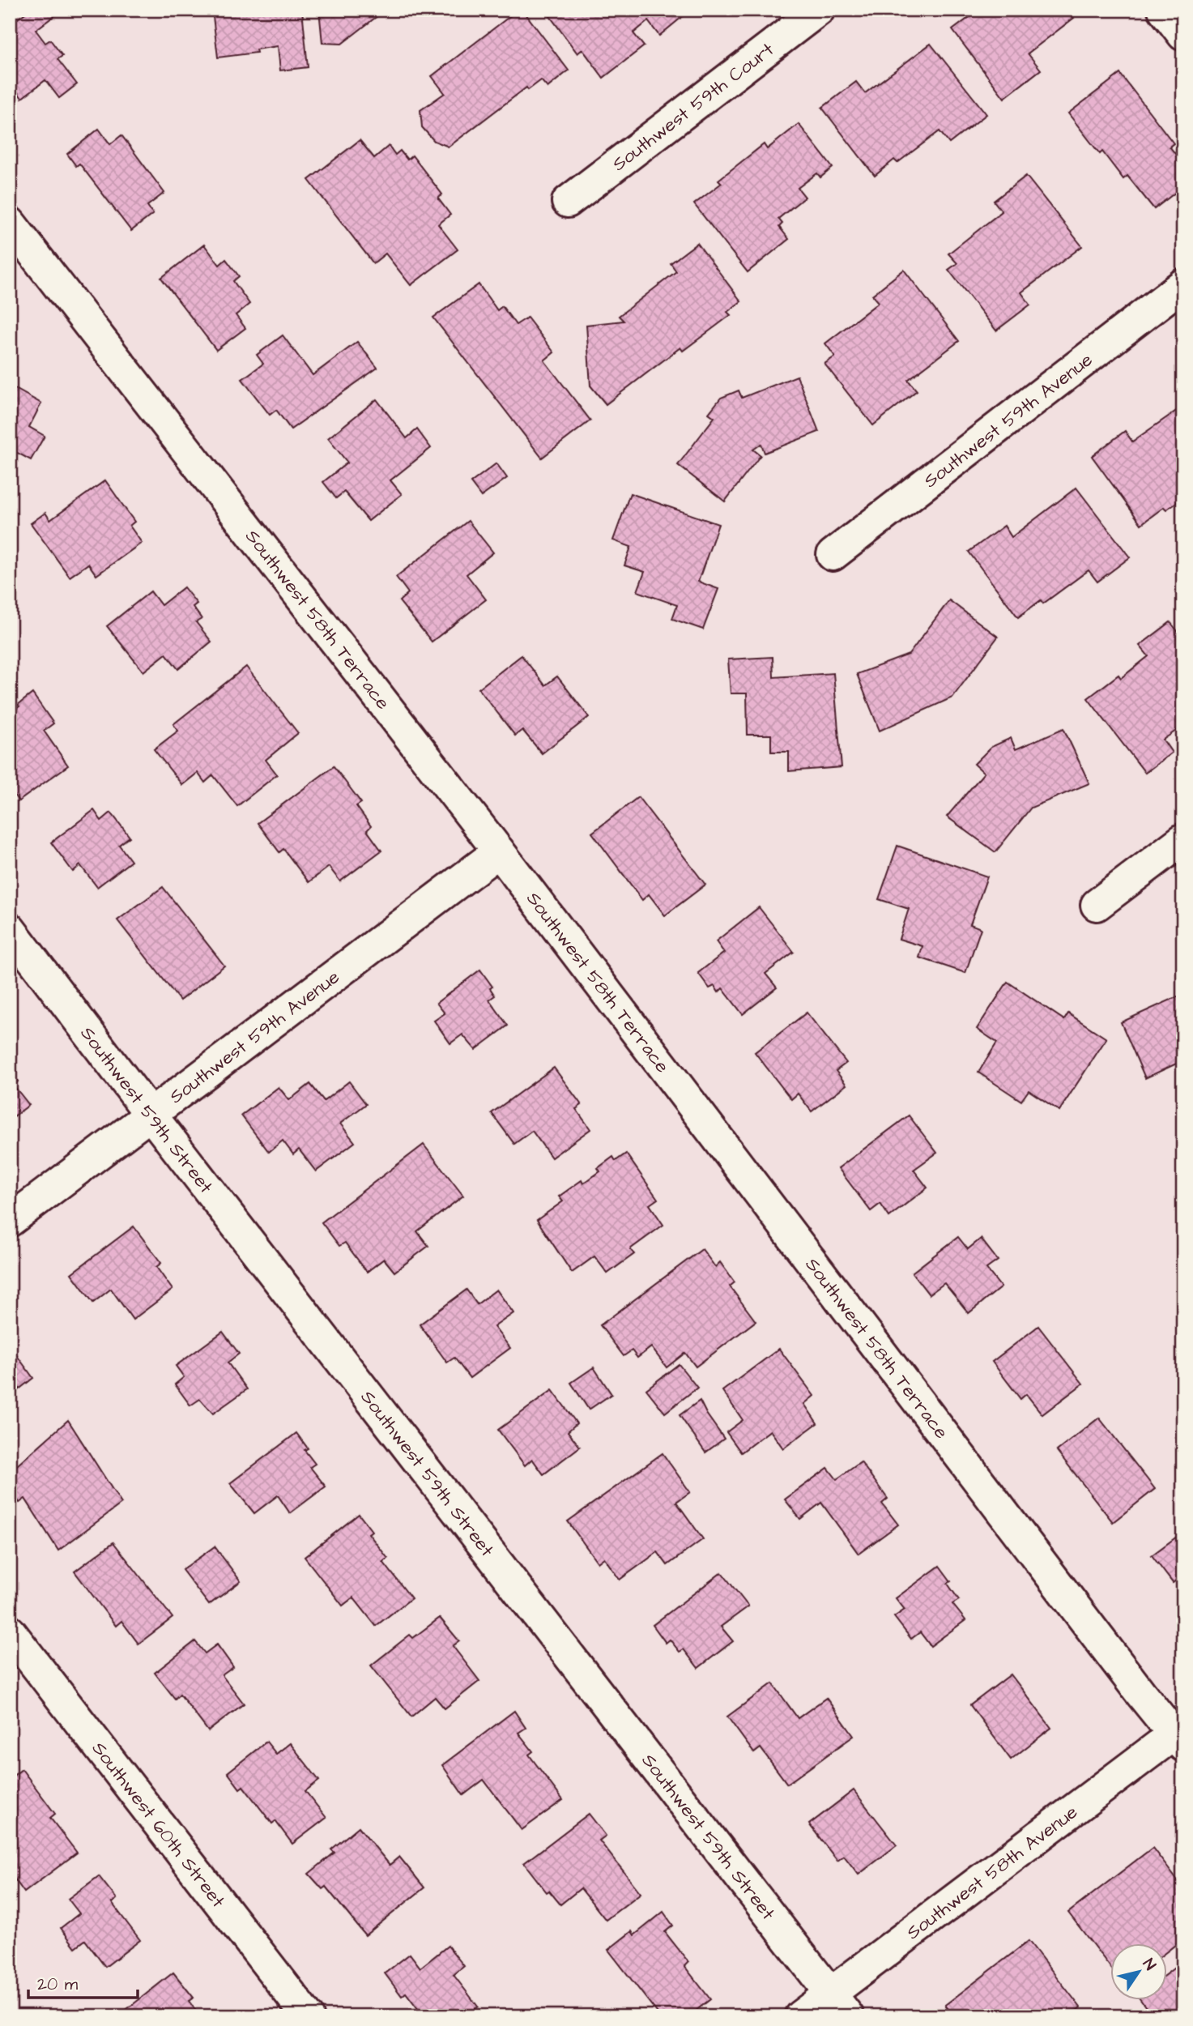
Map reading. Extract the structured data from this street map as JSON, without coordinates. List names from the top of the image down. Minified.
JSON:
{"streets":{"street":["Southwest 59th Court","Southwest 59th Avenue","Southwest 58th Terrace","Southwest 59th Street","Southwest 60th Street","Southwest 58th Avenue"]},"crossings":[["Southwest 59th Avenue","Southwest 58th Terrace"],["Southwest 59th Avenue","Southwest 59th Street"],["Southwest 58th Terrace","Southwest 58th Avenue"],["Southwest 59th Street","Southwest 58th Avenue"]],"scale_bar":"20 m","north":"top right"}
